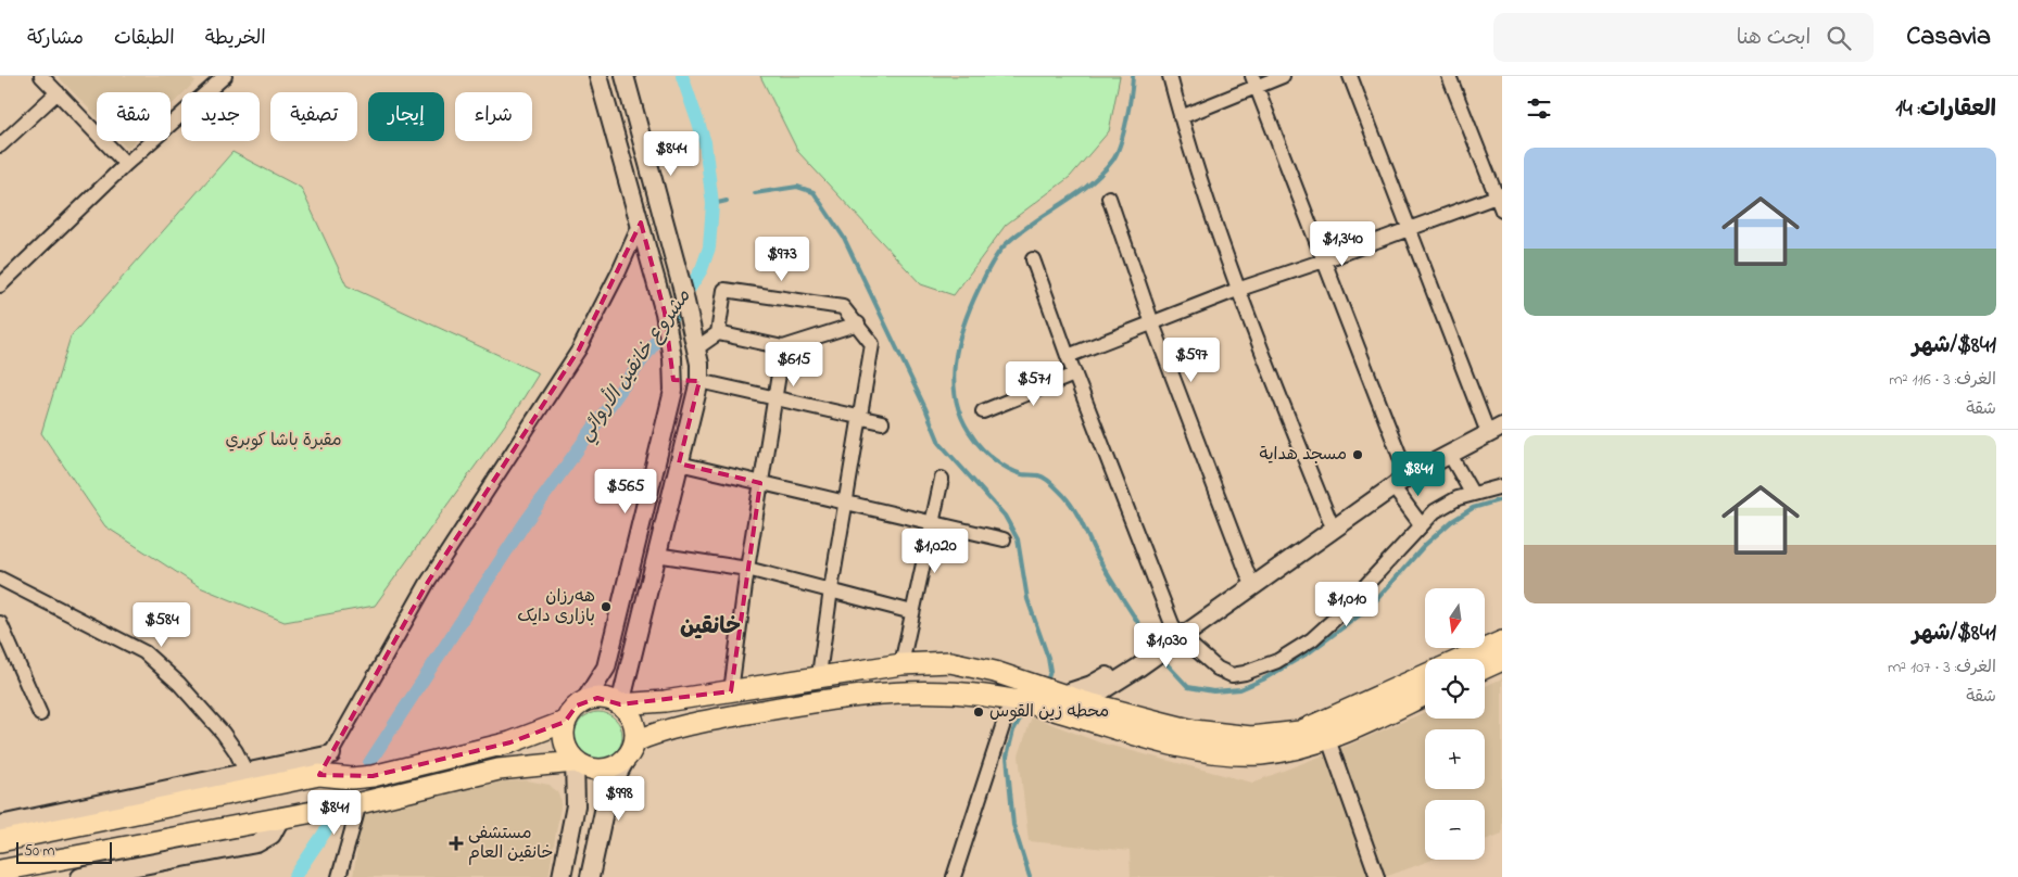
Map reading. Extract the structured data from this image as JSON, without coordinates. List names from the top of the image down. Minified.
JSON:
{"districts":["خانقين"],"water":["مشروع خانقين الأروائي"],"parks":["مقبرة باشا كوبري"],"places":{"other":["مسجد هداية","هەرزان بازاری دایک","محطه زين القوس"],"health":["مستشفى خانقين العام"]},"scale_bar":"50 m","north":"bottom","page":{"header":"Casavia","search":"ابحث هنا","nav":["الخريطة","الطبقات","مشاركة"],"heading":"العقارات: 14","chip":["شراء","إيجار","تصفية","جديد","شقة"],"price":["$844","$1,340","$973","$597","$615","$571","$841","$565","$1,020","$1,010","$584","$1,030","$998","$841"],"list":[{"name":"$841/شهر","note":"الغرف: 3 · 116 m² · شقة"},{"name":"$841/شهر","note":"الغرف: 3 · 107 m² · شقة"}],"map_buttons":["+","−"],"scale":"50 m"}}
